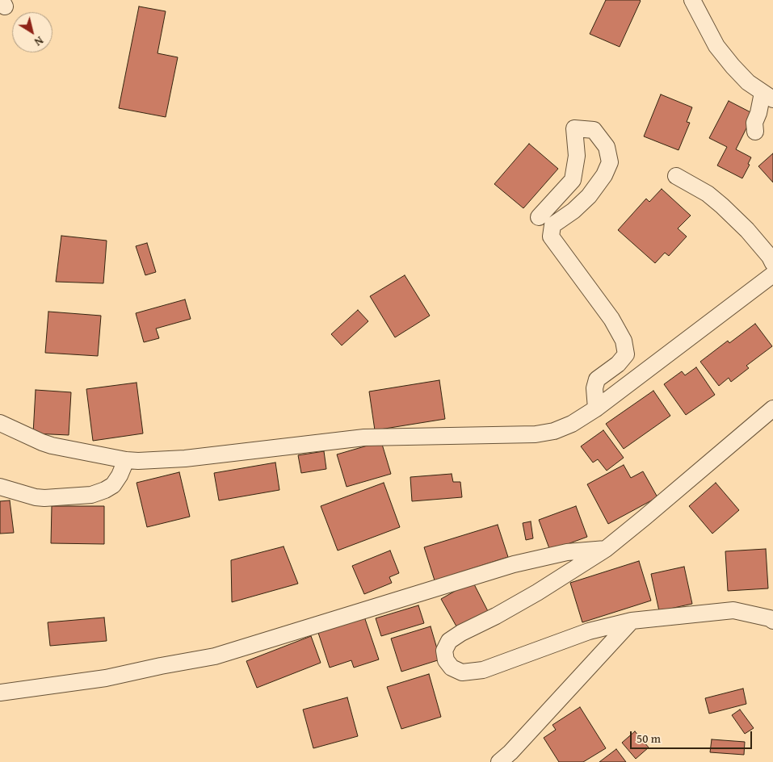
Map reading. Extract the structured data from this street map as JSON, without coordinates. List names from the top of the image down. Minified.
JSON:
{"scale_bar":"50 m","north":"bottom right"}
